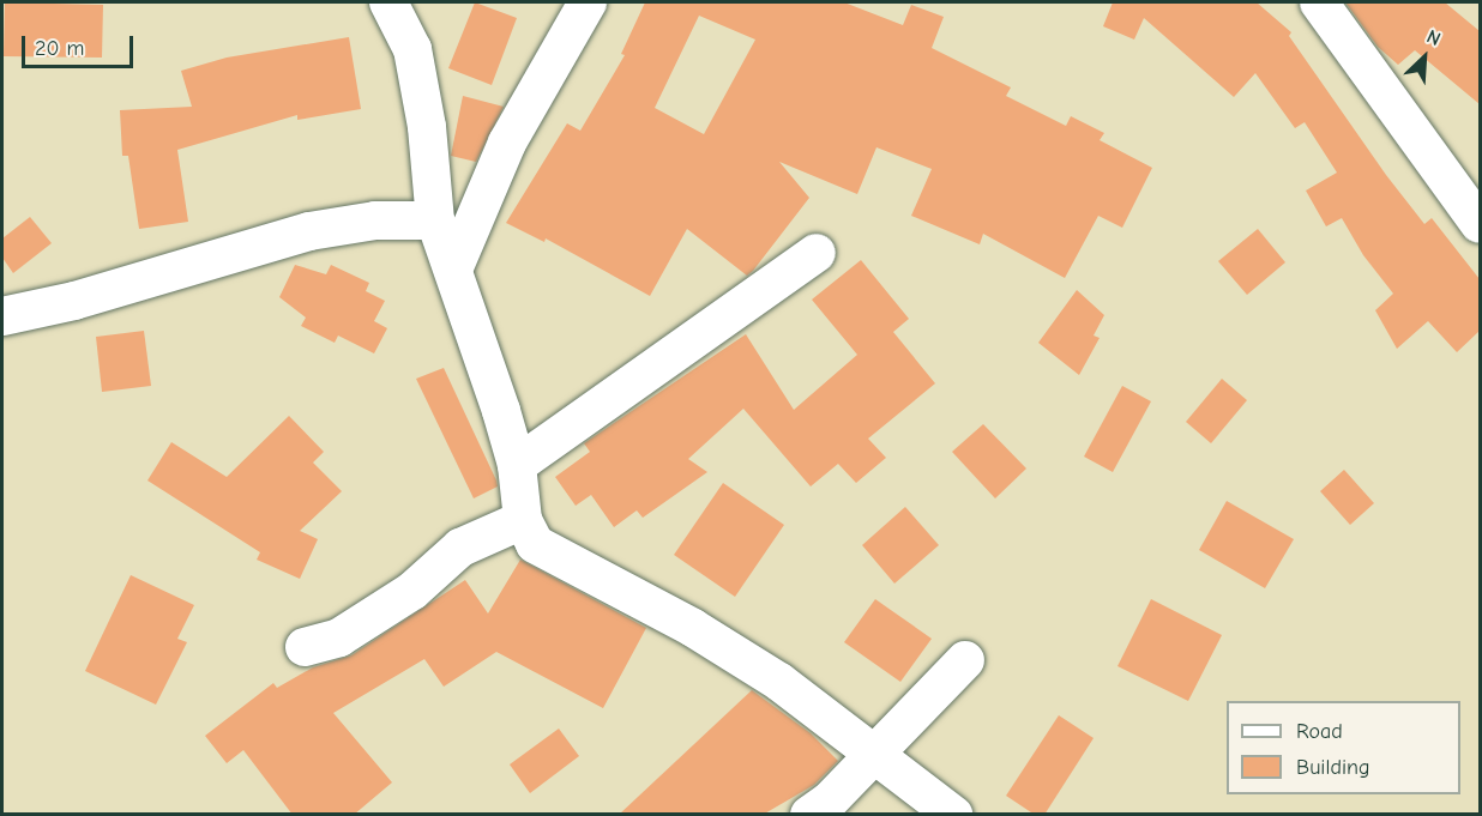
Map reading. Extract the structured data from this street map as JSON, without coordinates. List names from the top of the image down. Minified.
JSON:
{"legend":["Road","Building"],"scale_bar":"20 m","north":"top right"}
